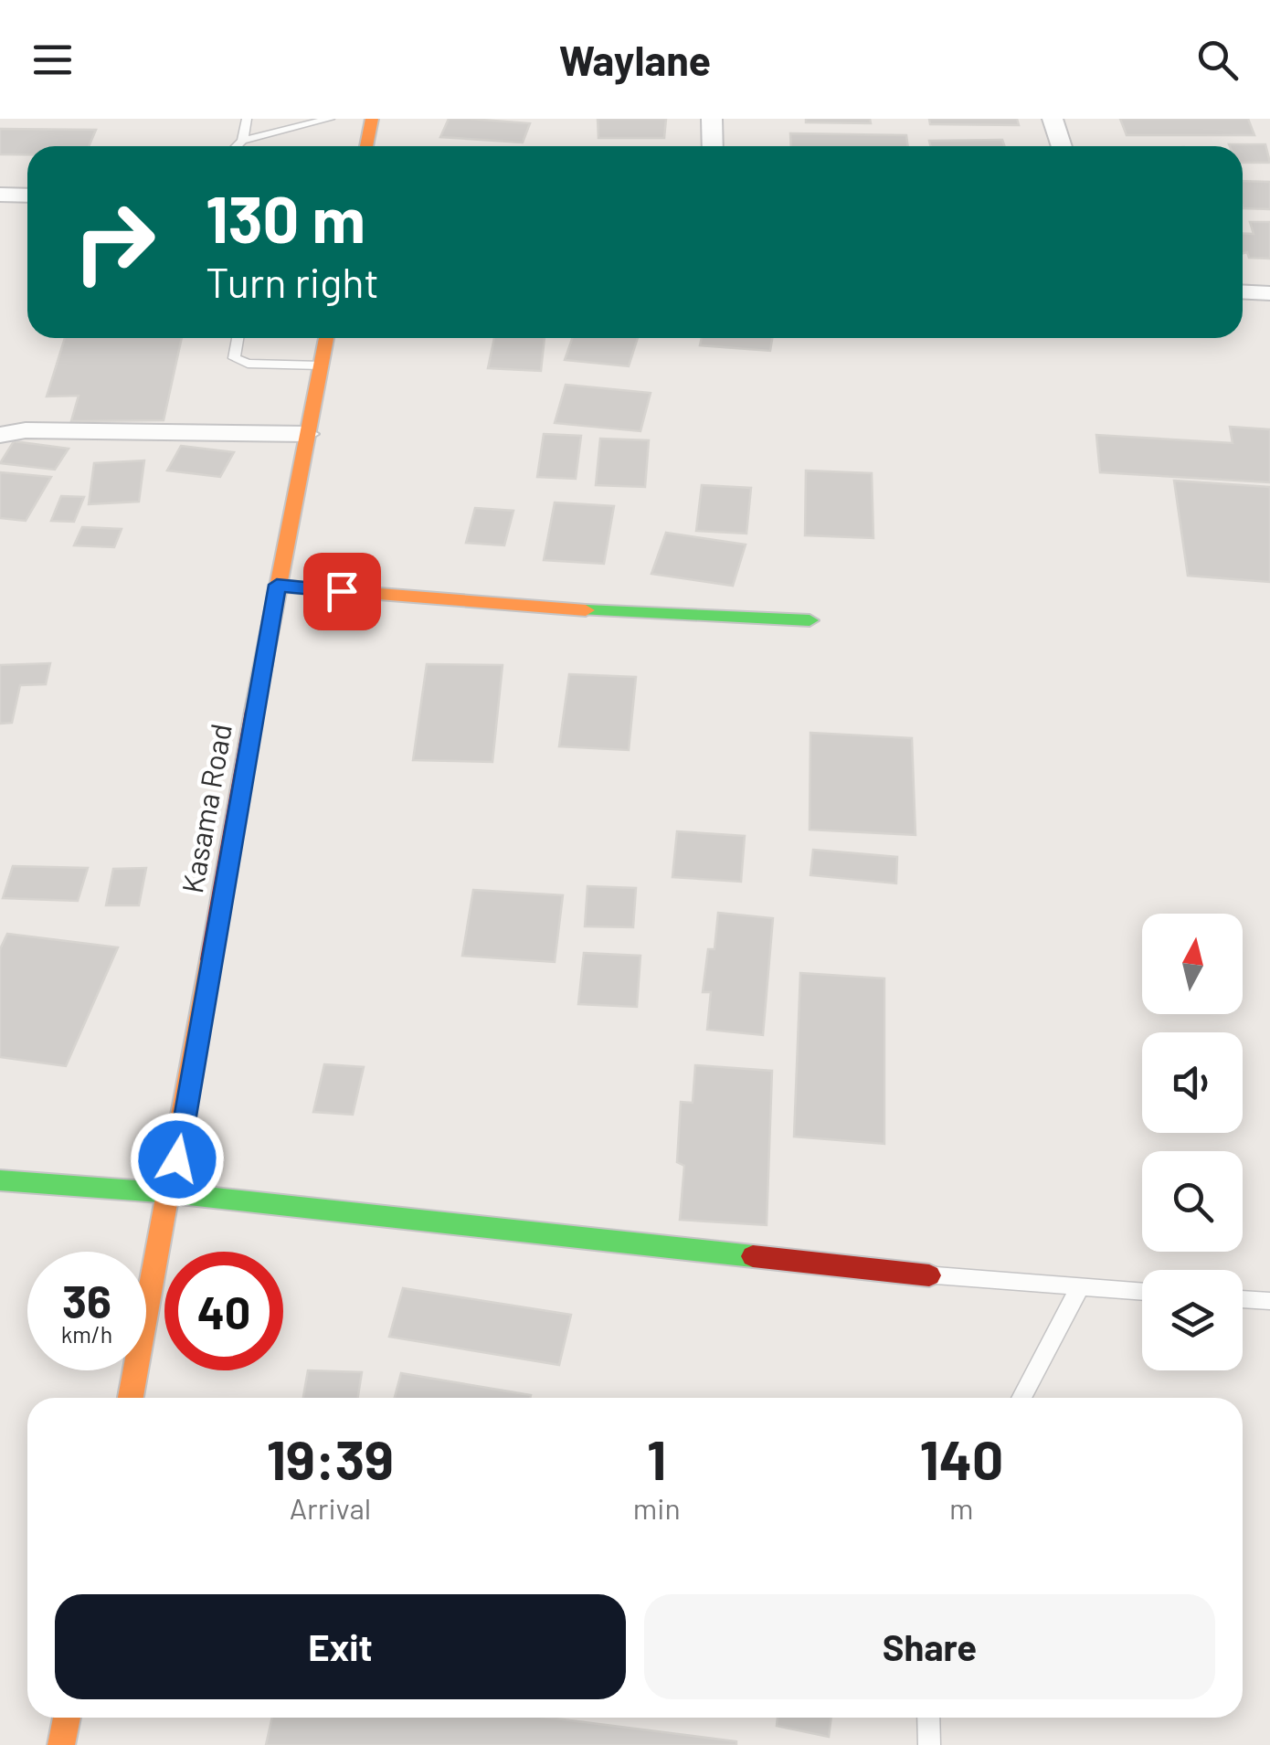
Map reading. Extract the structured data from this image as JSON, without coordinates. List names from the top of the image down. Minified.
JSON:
{"streets":{"street":["Kasama Road"]},"north":"top","page":{"header":"Waylane","turn":["130 m","Turn right"],"speed":"36 km/h","limit":"40","eta":["19:39","Arrival","1","min","140","m"],"buttons":["Exit","Share"]}}
